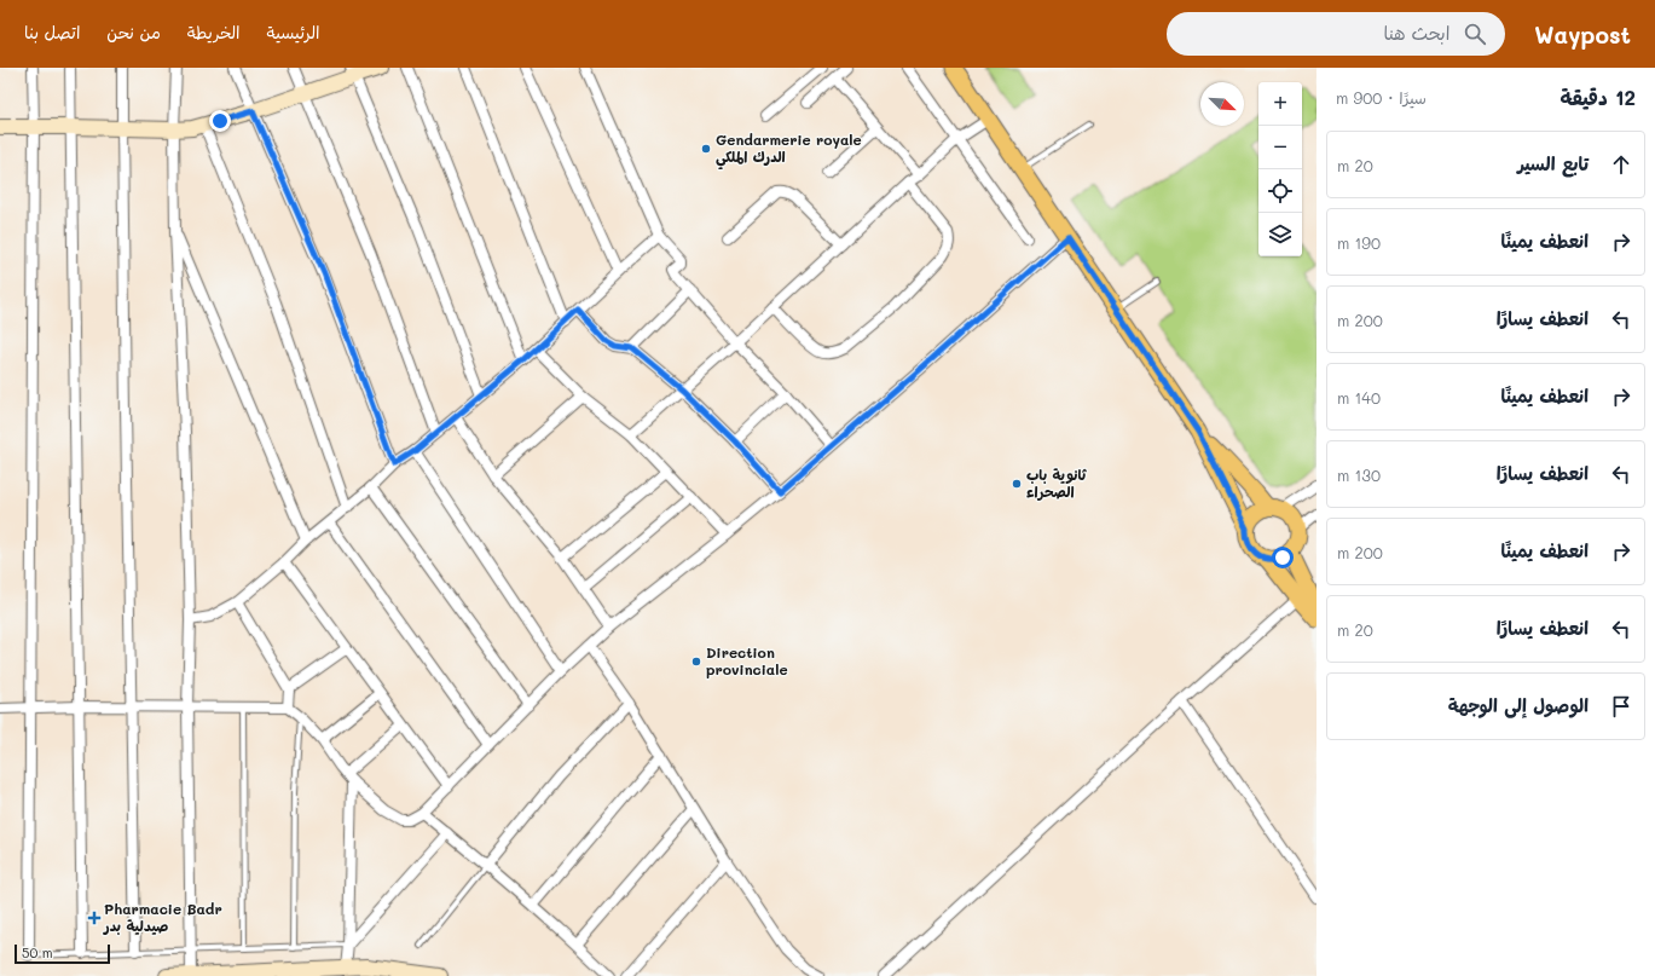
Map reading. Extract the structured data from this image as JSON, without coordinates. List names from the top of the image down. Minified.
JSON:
{"places":{"other":["Gendarmerie royale الدرك الملكي","ثانوية باب الصحراء","Direction provinciale"],"health":["Pharmacie Badr صيدلية بدر"]},"scale_bar":"50 m","north":"bottom right","page":{"header":"Waypost","search":"ابحث هنا","nav":["الرئيسية","الخريطة","من نحن","اتصل بنا"],"heading":["12 دقيقة","سيرًا · 900 m"],"map_buttons":["+","−"],"list":[["تابع السير","20 m"],["انعطف يمينًا","190 m"],["انعطف يسارًا","200 m"],["انعطف يمينًا","140 m"],["انعطف يسارًا","130 m"],["انعطف يمينًا","200 m"],["انعطف يسارًا","20 m"],"الوصول إلى الوجهة"],"scale":"50 m"}}
